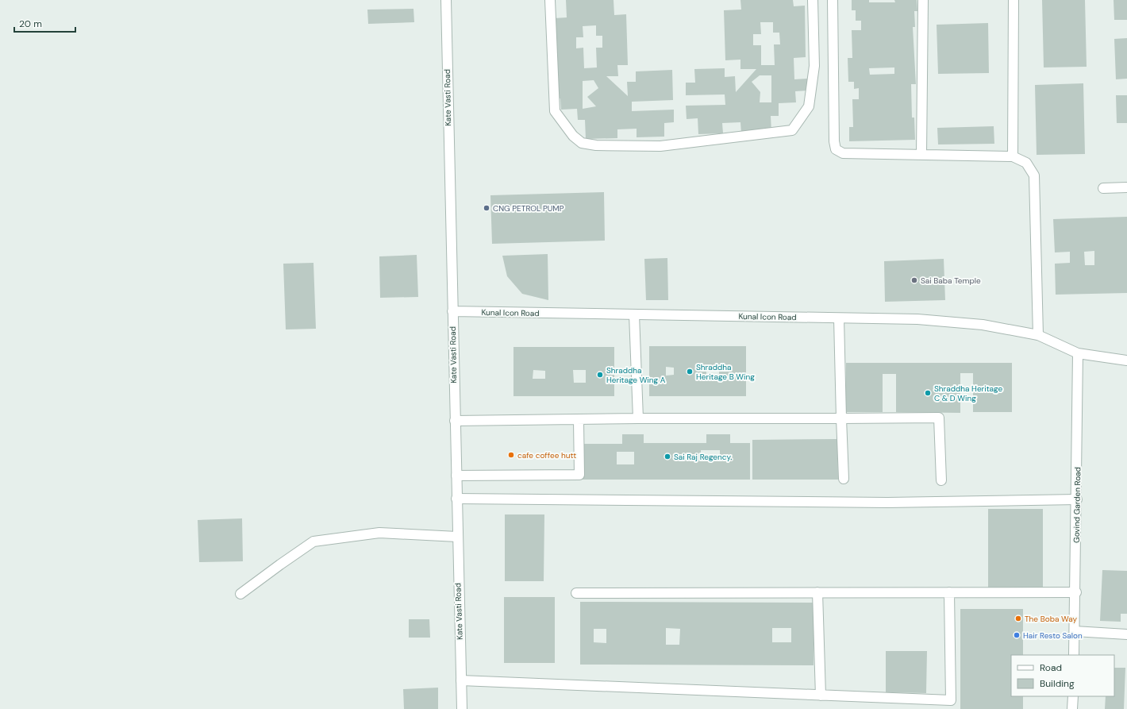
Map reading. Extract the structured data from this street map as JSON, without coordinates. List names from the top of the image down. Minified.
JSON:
{"streets":{"street":["Kate Vasti Road","Kunal Icon Road","Govind Garden Road"]},"crossings":[["Kate Vasti Road","Kunal Icon Road"],["Kunal Icon Road","Govind Garden Road"]],"places":["CNG PETROL PUMP","Sai Baba Temple","Shraddha Heritage B Wing","Shraddha Heritage Wing A","Shraddha Heritage C & D Wing","cafe coffee hutt","Sai Raj Regency.","The Boba Way","Hair Resto Salon"],"legend":["Road","Building"],"scale_bar":"20 m"}
